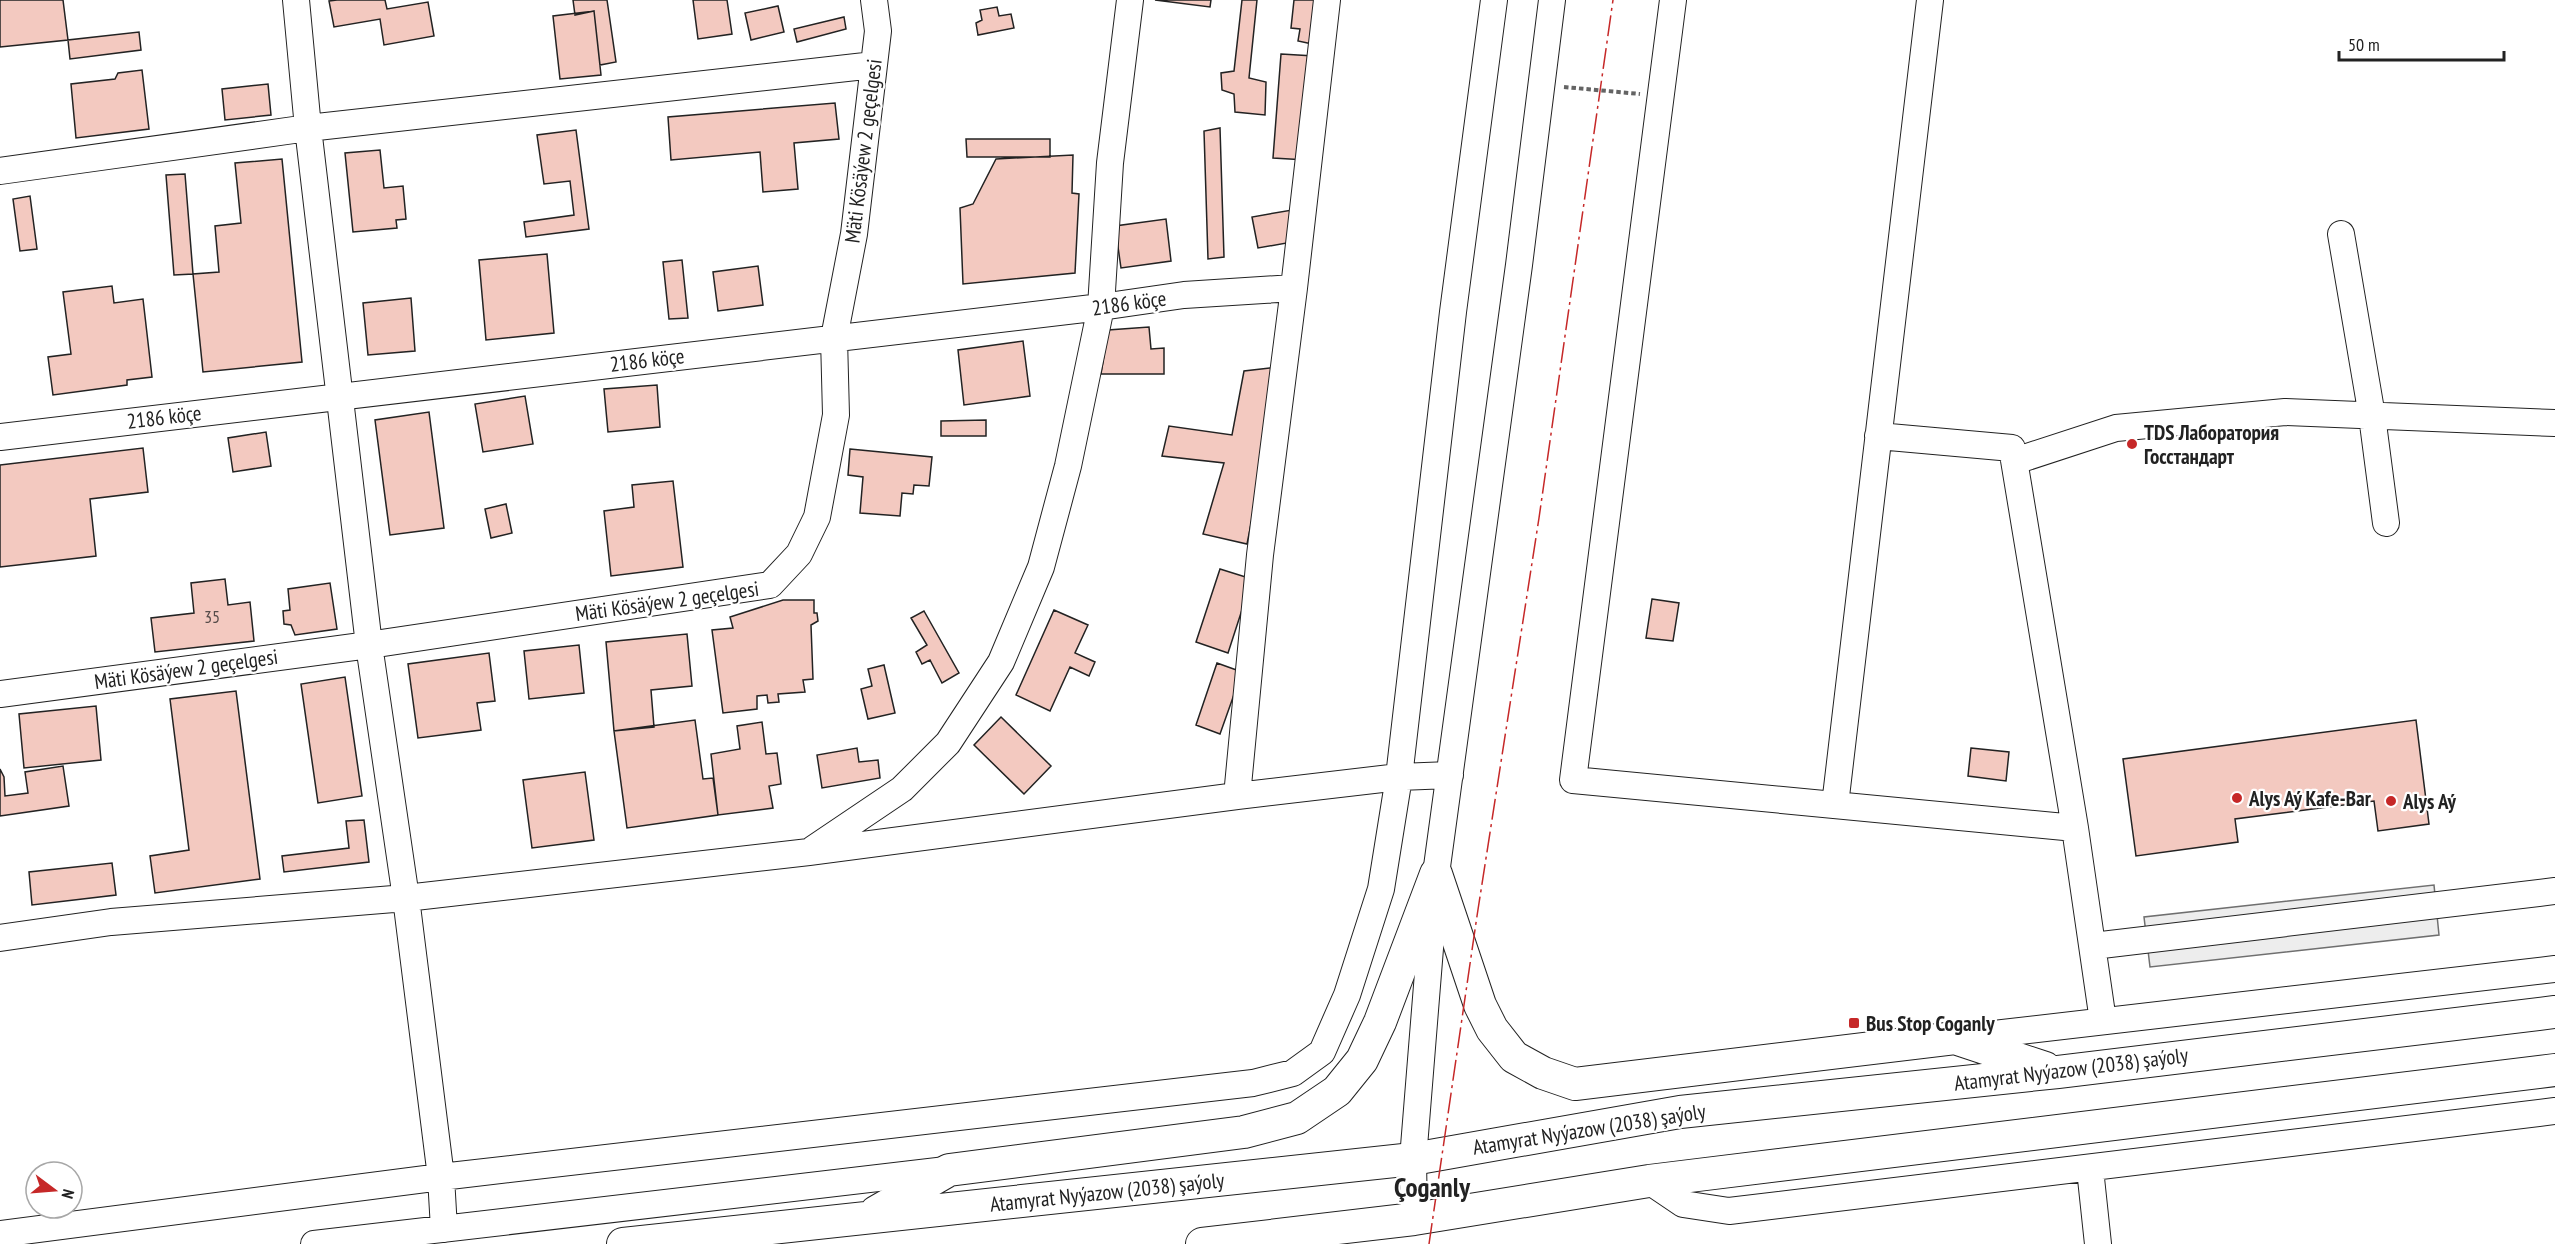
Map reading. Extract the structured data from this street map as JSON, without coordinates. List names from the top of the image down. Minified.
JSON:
{"streets":{"main road":["Atamyrat Nyýazow (2038) şaýoly"],"street":["Mäti Kösäýew 2 geçelgesi","2186 köçe"]},"crossings":[["Mäti Kösäýew 2 geçelgesi","2186 köçe"]],"districts":["Çoganly"],"places":{"other":["TDS Лаборатория Госстандарт","Alys Aý Kafe-Bar","Alys Aý"],"transit":["Bus Stop Coganly"]},"house_numbers":["35"],"scale_bar":"50 m","north":"right"}
